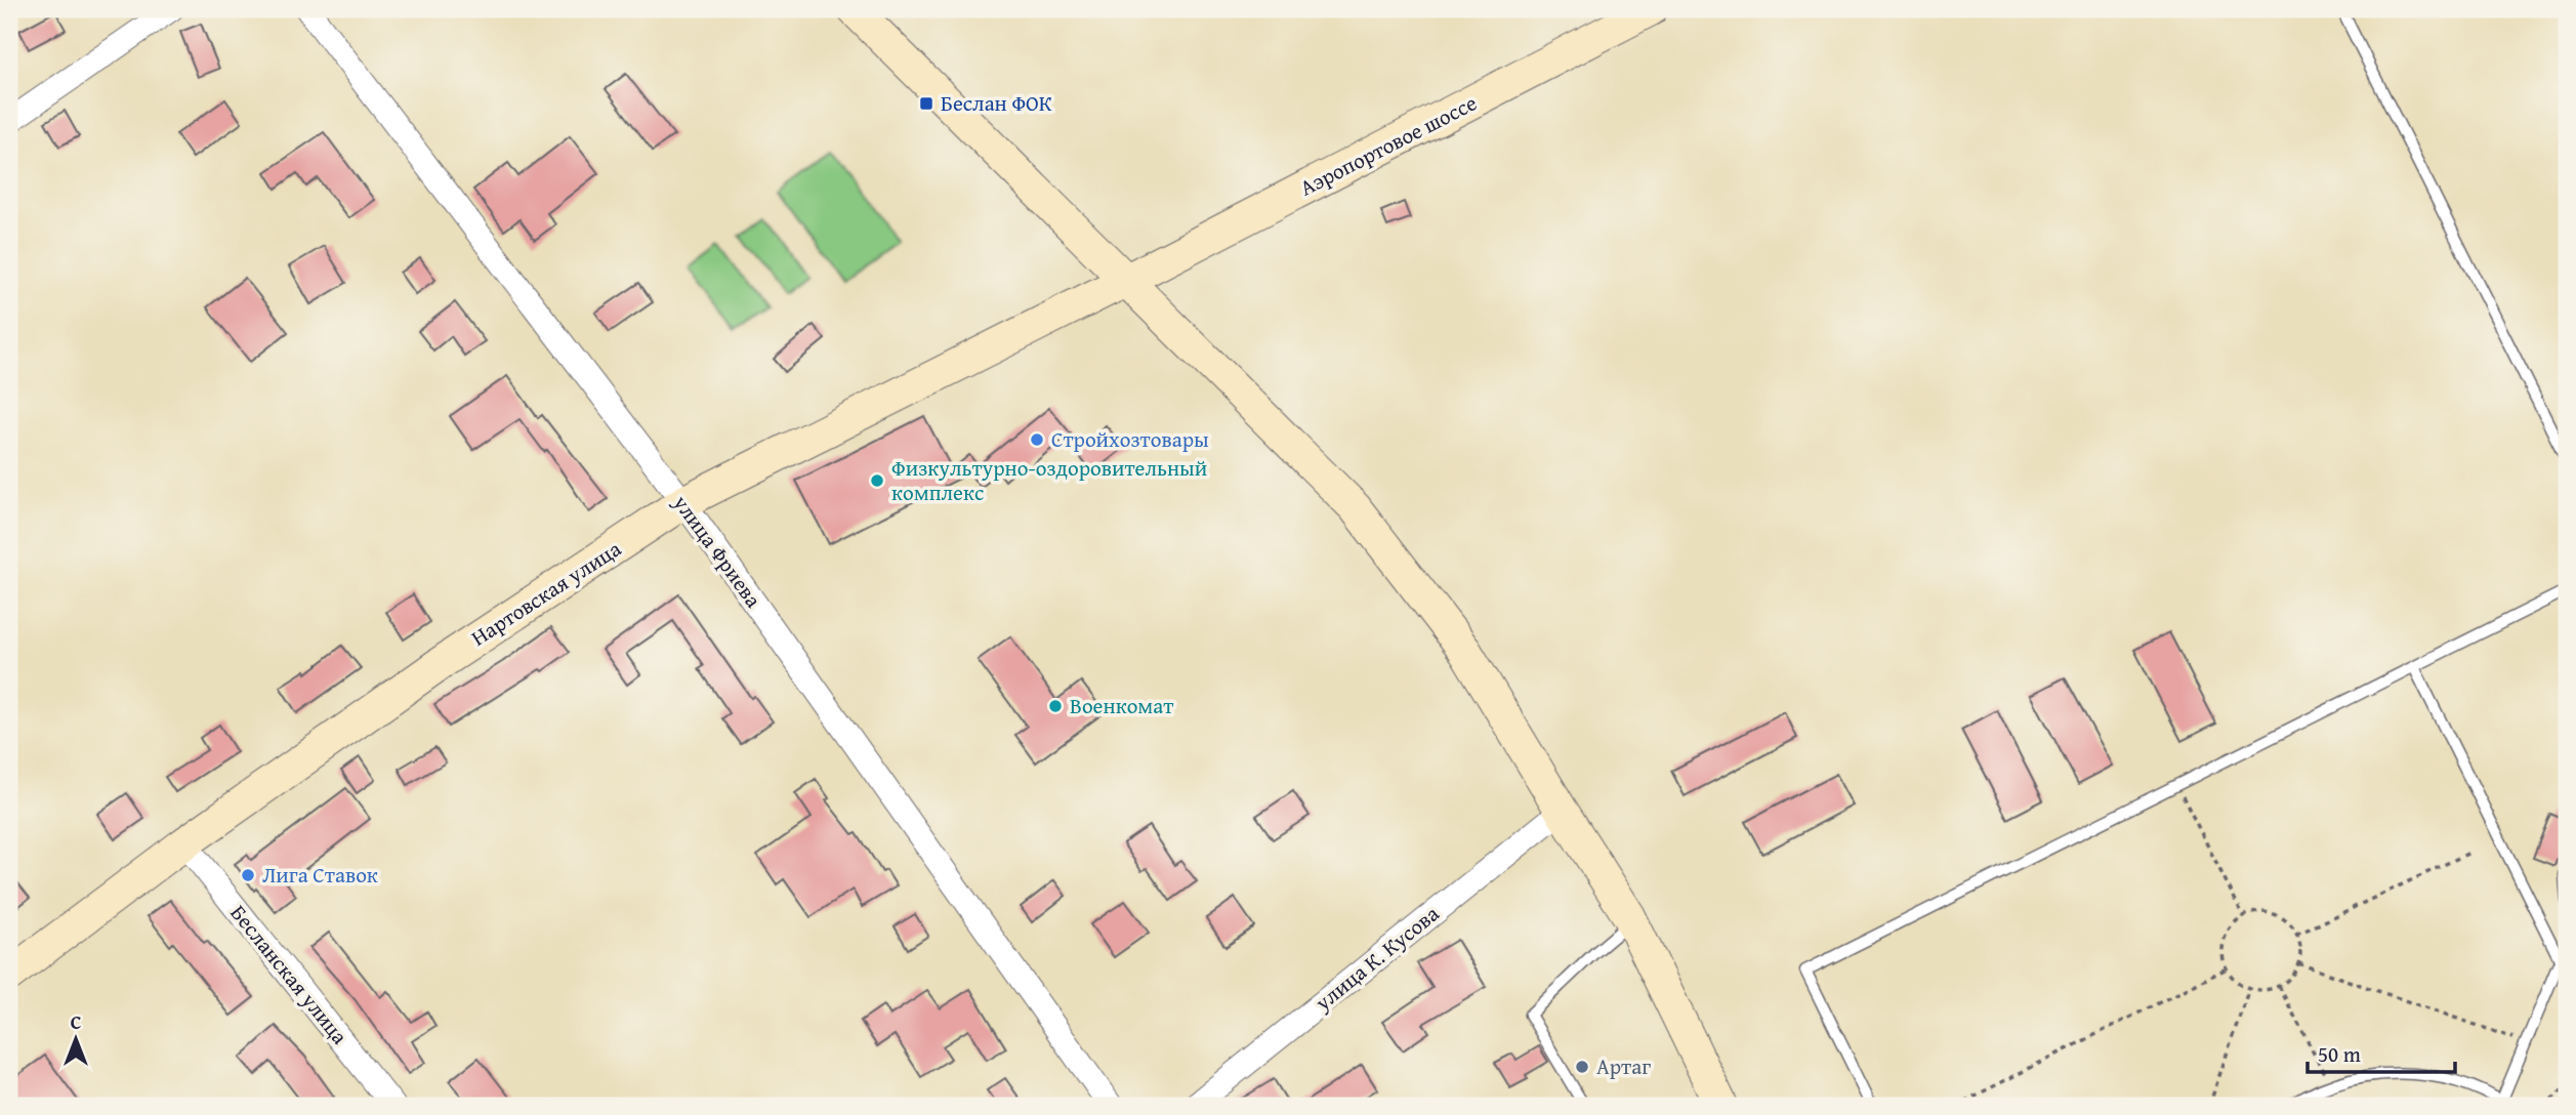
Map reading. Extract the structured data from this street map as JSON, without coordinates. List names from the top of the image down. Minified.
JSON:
{"streets":{"main road":["Аэропортовое шоссе","Нартовская улица"],"street":["улица Фриева","улица К. Кусова","Бесланская улица"]},"crossings":[["Аэропортовое шоссе","Нартовская улица"],["улица Фриева","Нартовская улица"],["Нартовская улица","Бесланская улица"]],"places":{"transit":["Беслан ФОК"],"other":["Стройхозтовары","Физкультурно-оздоровительный комплекс","Военкомат","Лига Ставок","Артаг"]},"scale_bar":"50 m","north":"top"}
